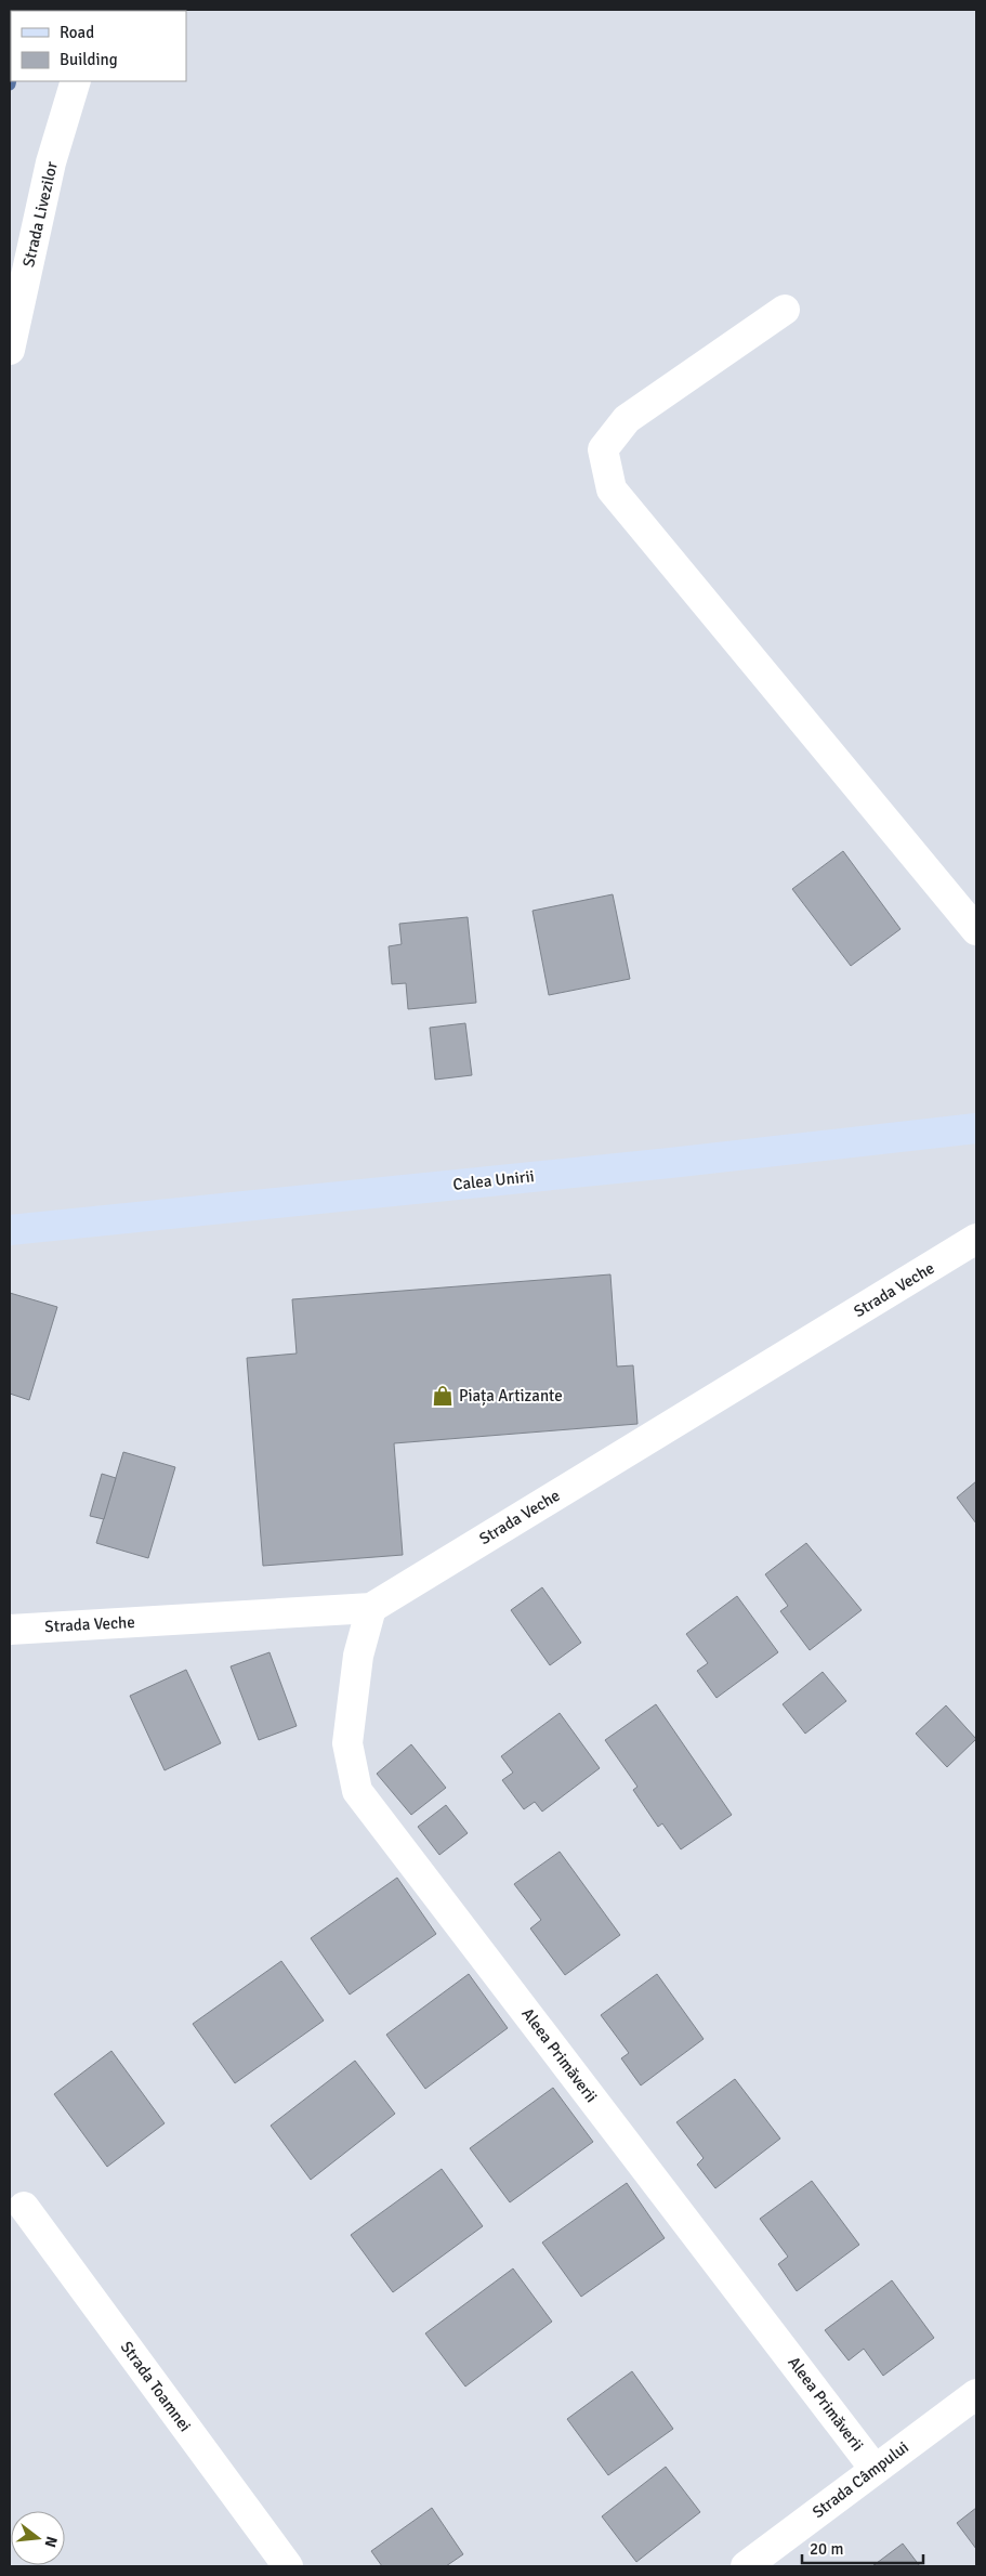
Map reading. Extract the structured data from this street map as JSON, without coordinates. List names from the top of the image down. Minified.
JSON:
{"streets":{"main road":["Calea Unirii"],"street":["Strada Livezilor","Strada Veche","Aleea Primăverii","Strada Toamnei","Strada Câmpului"]},"crossings":[["Strada Veche","Aleea Primăverii"],["Aleea Primăverii","Strada Câmpului"]],"places":{"shop":["Piața Artizante"]},"legend":["Road","Building"],"scale_bar":"20 m","north":"right"}
